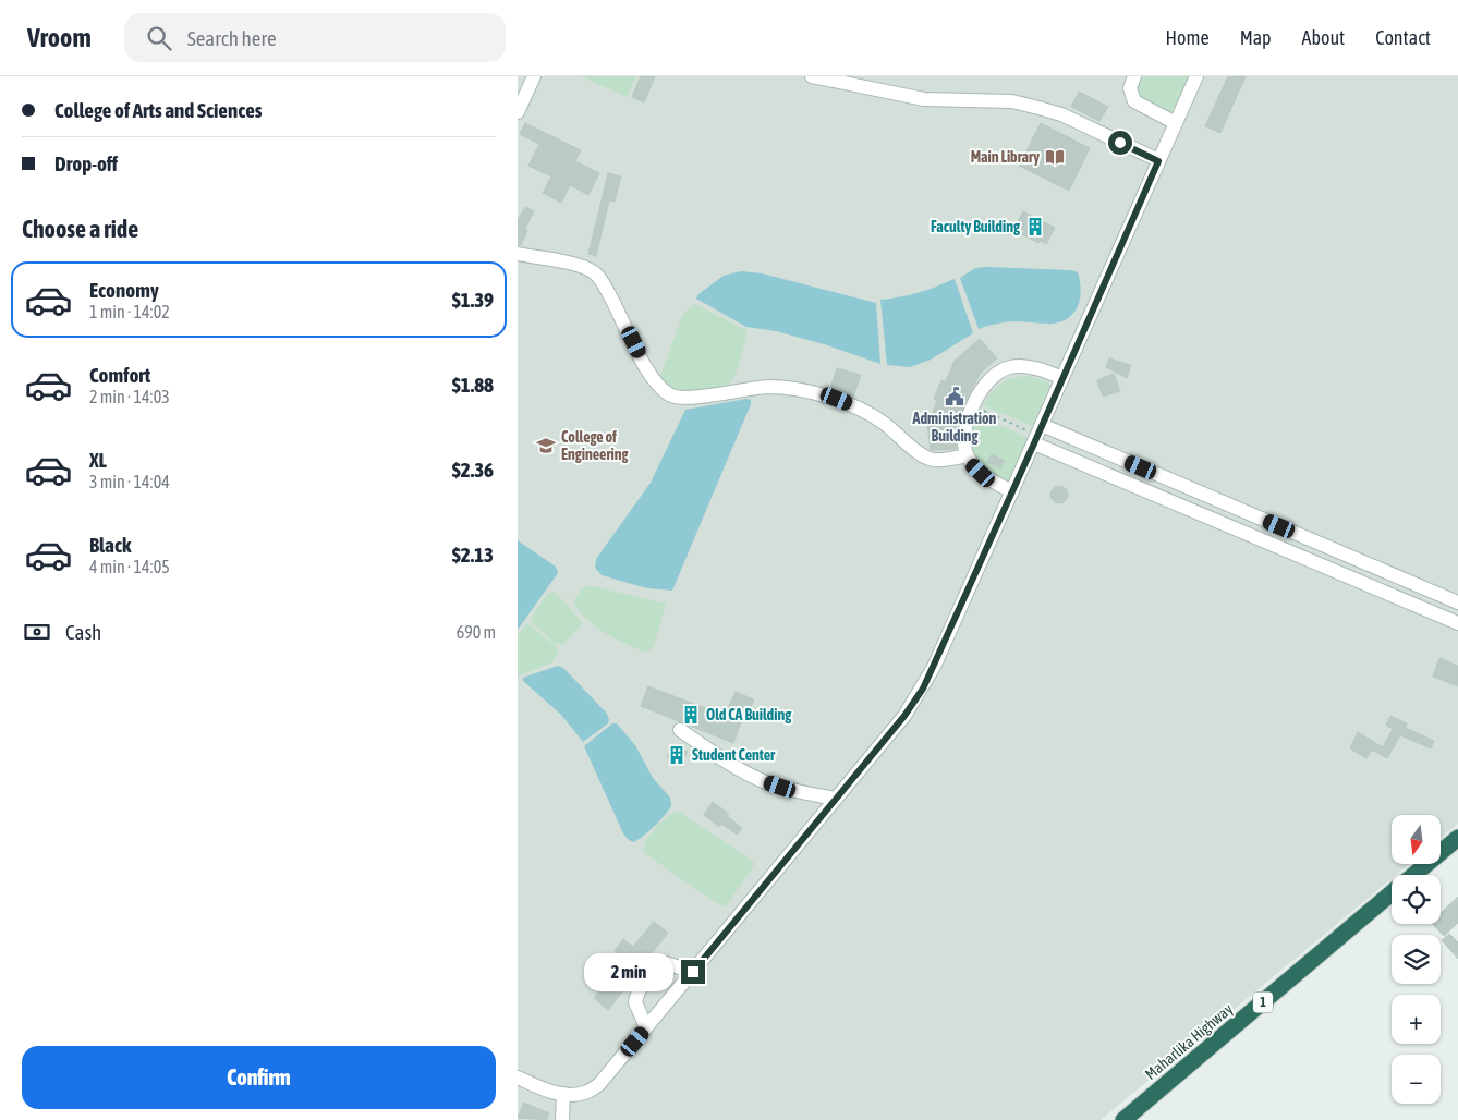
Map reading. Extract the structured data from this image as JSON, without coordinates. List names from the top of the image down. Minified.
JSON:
{"streets":{"highway":["1","Maharlika Highway"]},"places":{"library":["Main Library"],"building":["Faculty Building","Old CA Building","Student Center"],"public building":["Administration Building"],"school or university":["College of Engineering"]},"north":"bottom","page":{"header":"Vroom","search":"Search here","nav":["Home","Map","About","Contact"],"banner":["College of Arts and Sciences","Drop-off"],"heading":"Choose a ride","list":[{"name":"Economy","note":"1 min · 14:02","value":"$1.39"},{"name":"Comfort","note":"2 min · 14:03","value":"$1.88"},{"name":"XL","note":"3 min · 14:04","value":"$2.36"},{"name":"Black","note":"4 min · 14:05","value":"$2.13"}],"pay":["Cash","690 m"],"map_buttons":["+","−"],"bubble":"2 min","buttons":"Confirm"}}
